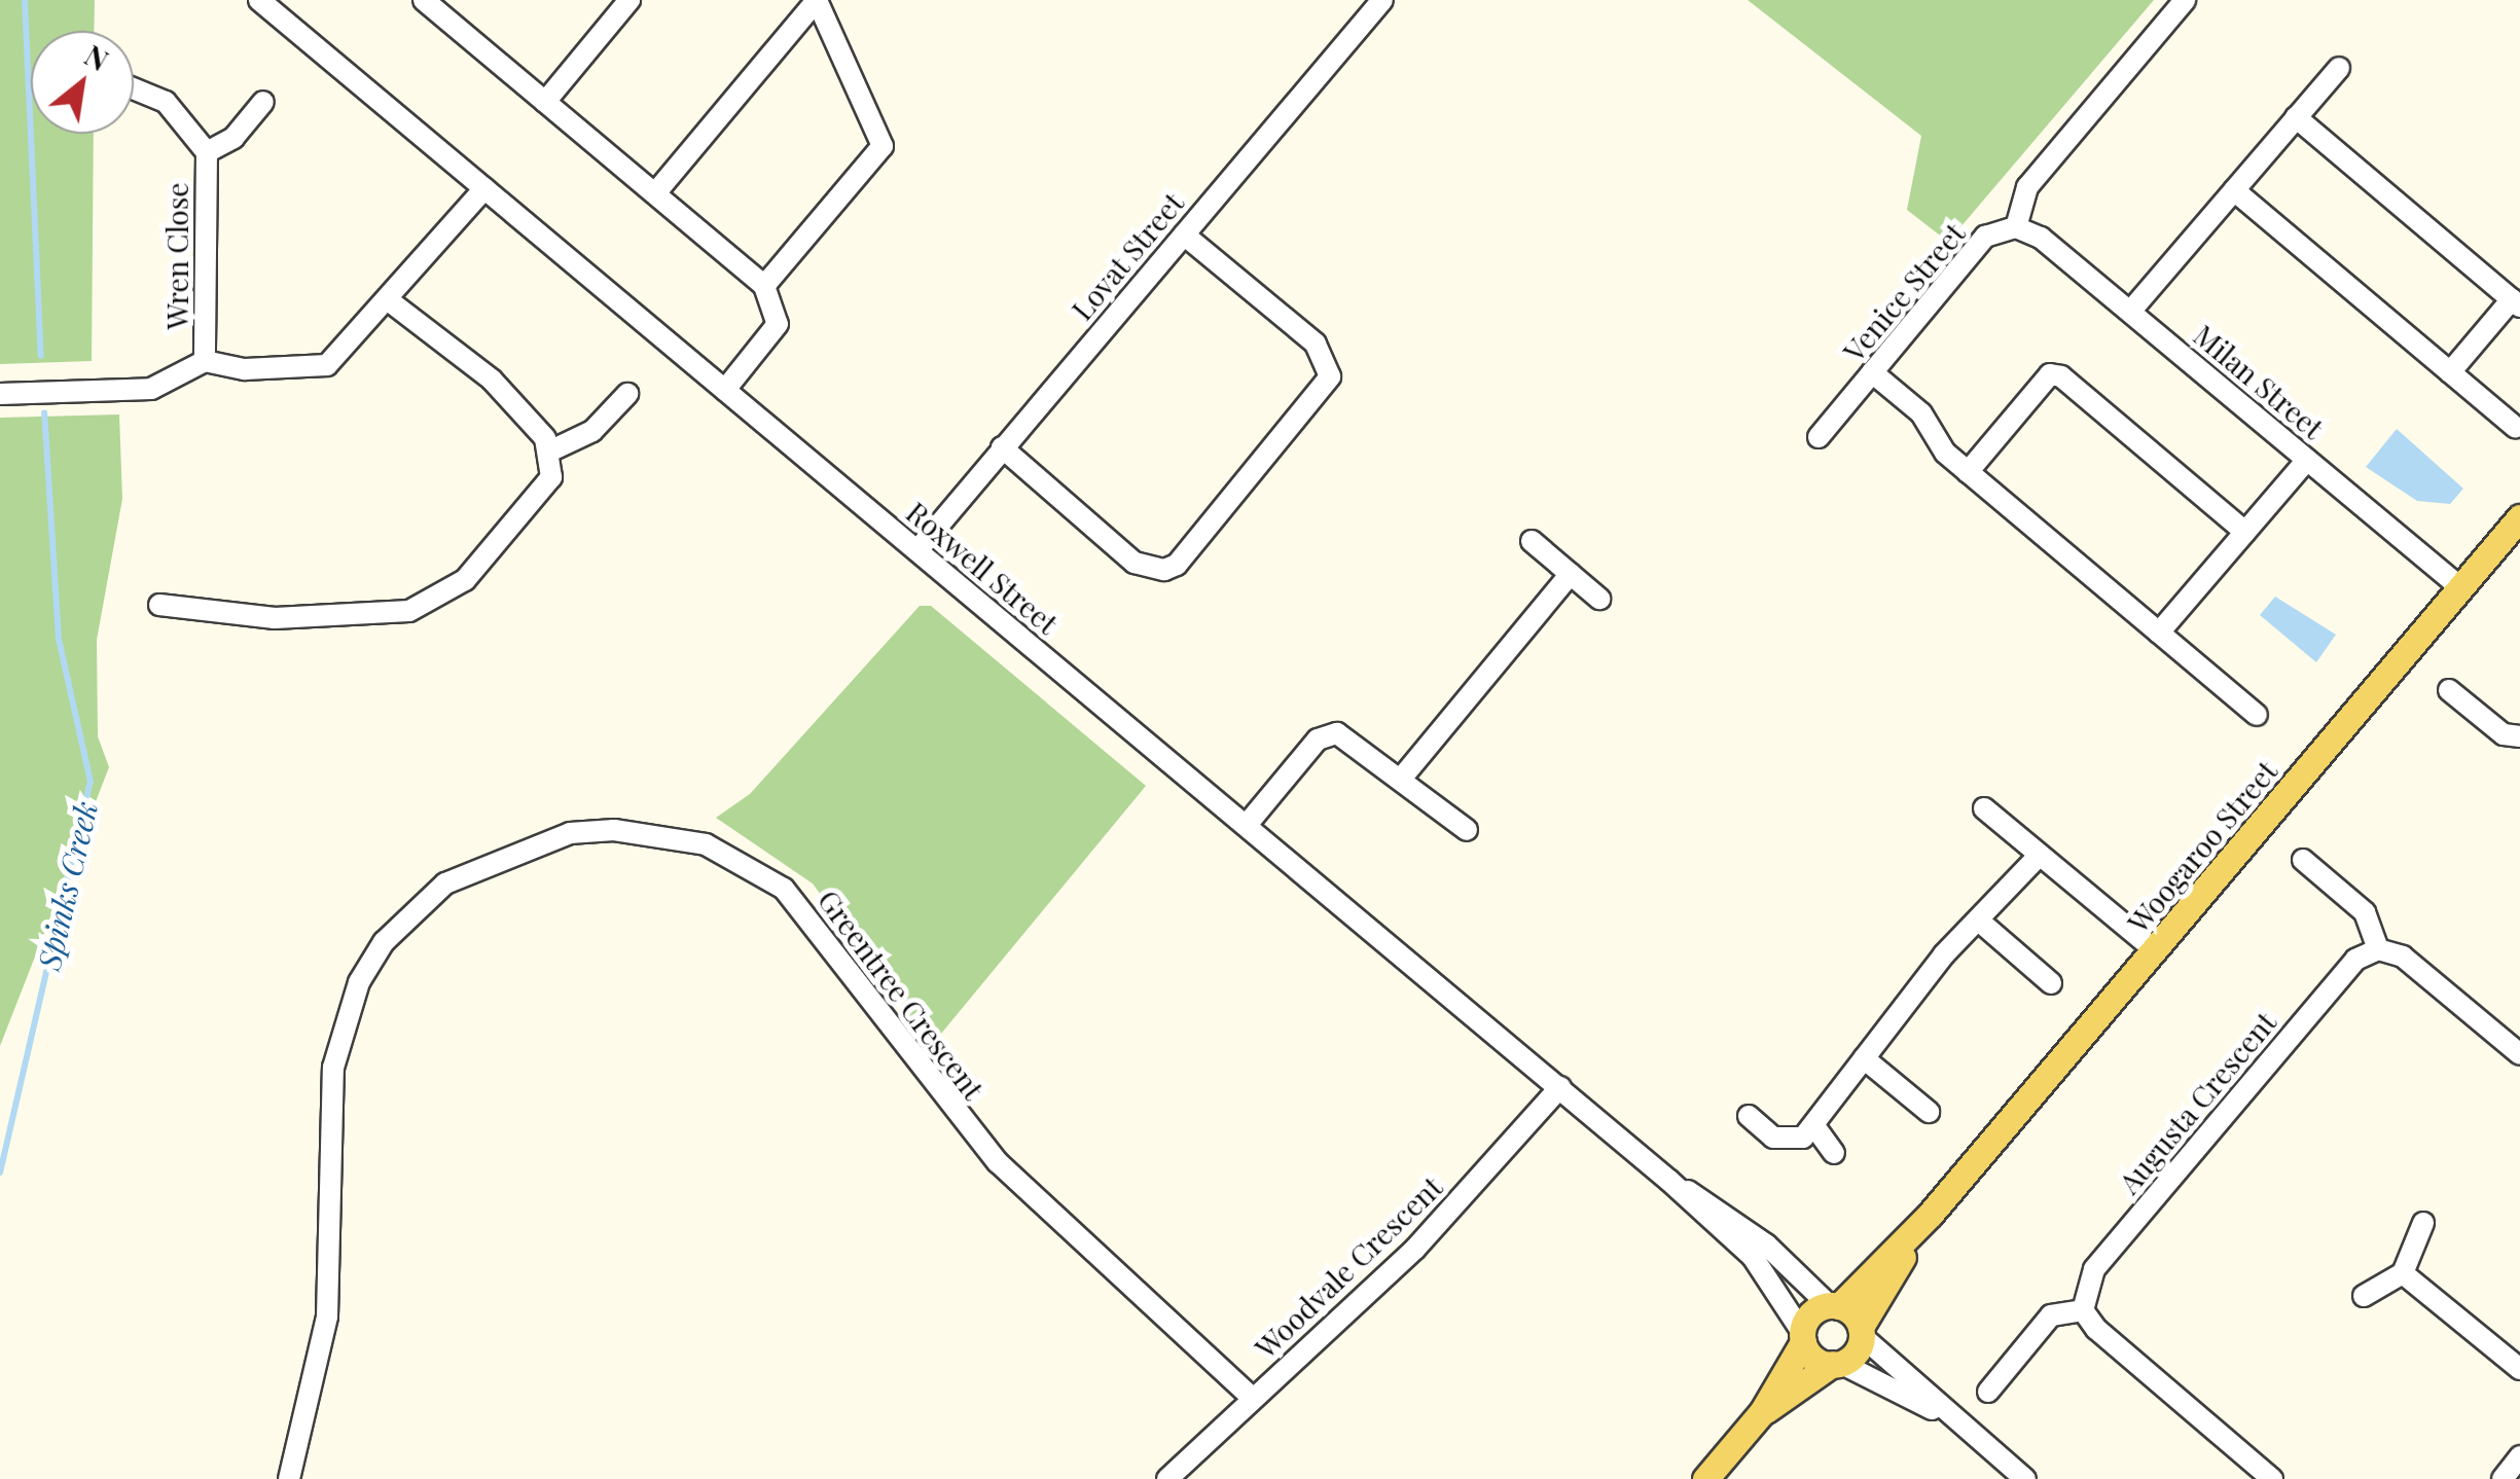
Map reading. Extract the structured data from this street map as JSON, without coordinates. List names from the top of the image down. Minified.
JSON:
{"streets":{"main road":["Woogaroo Street"],"street":["Wren Close","Lovat Street","Venice Street","Milan Street","Roxwell Street","Greentree Crescent","Augusta Crescent","Woodvale Crescent"]},"crossings":[["Lovat Street","Roxwell Street"],["Venice Street","Milan Street"],["Milan Street","Woogaroo Street"],["Roxwell Street","Woogaroo Street"],["Roxwell Street","Woodvale Crescent"],["Greentree Crescent","Woodvale Crescent"]],"water":["Spinks Creek"],"north":"top right"}
